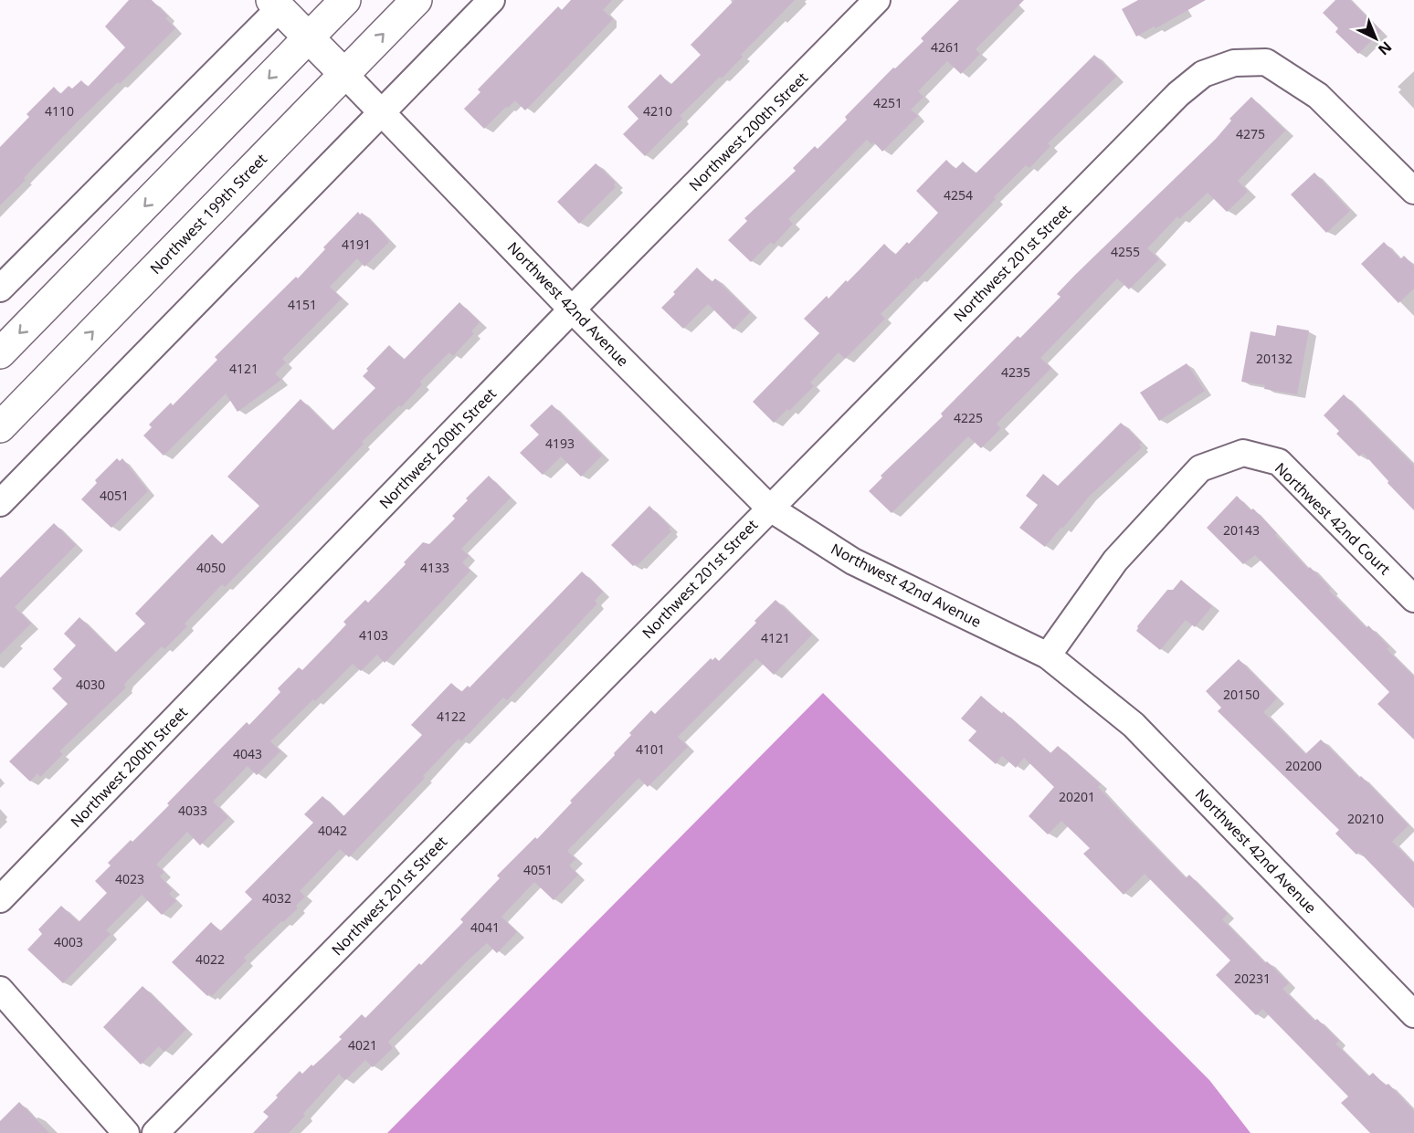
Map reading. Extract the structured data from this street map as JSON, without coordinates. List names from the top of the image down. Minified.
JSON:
{"streets":{"main road":["Northwest 199th Street","Northwest 42nd Avenue"],"street":["Northwest 200th Street","Northwest 201st Street","Northwest 42nd Court"]},"crossings":[["Northwest 200th Street","Northwest 42nd Avenue"],["Northwest 199th Street","Northwest 42nd Avenue"],["Northwest 201st Street","Northwest 42nd Avenue"],["Northwest 42nd Avenue","Northwest 42nd Court"]],"house_numbers":["4261","4251","4110","4210","4275","4254","4191","4255","4151","20132","4121","4235","4225","4193","4051","20143","4050","4133","4103","4121","4030","20150","4122","4101","4043","20200","20201","4033","20210","4042","4051","4023","4032","4041","4003","4022","20231","4021"],"north":"bottom right"}
